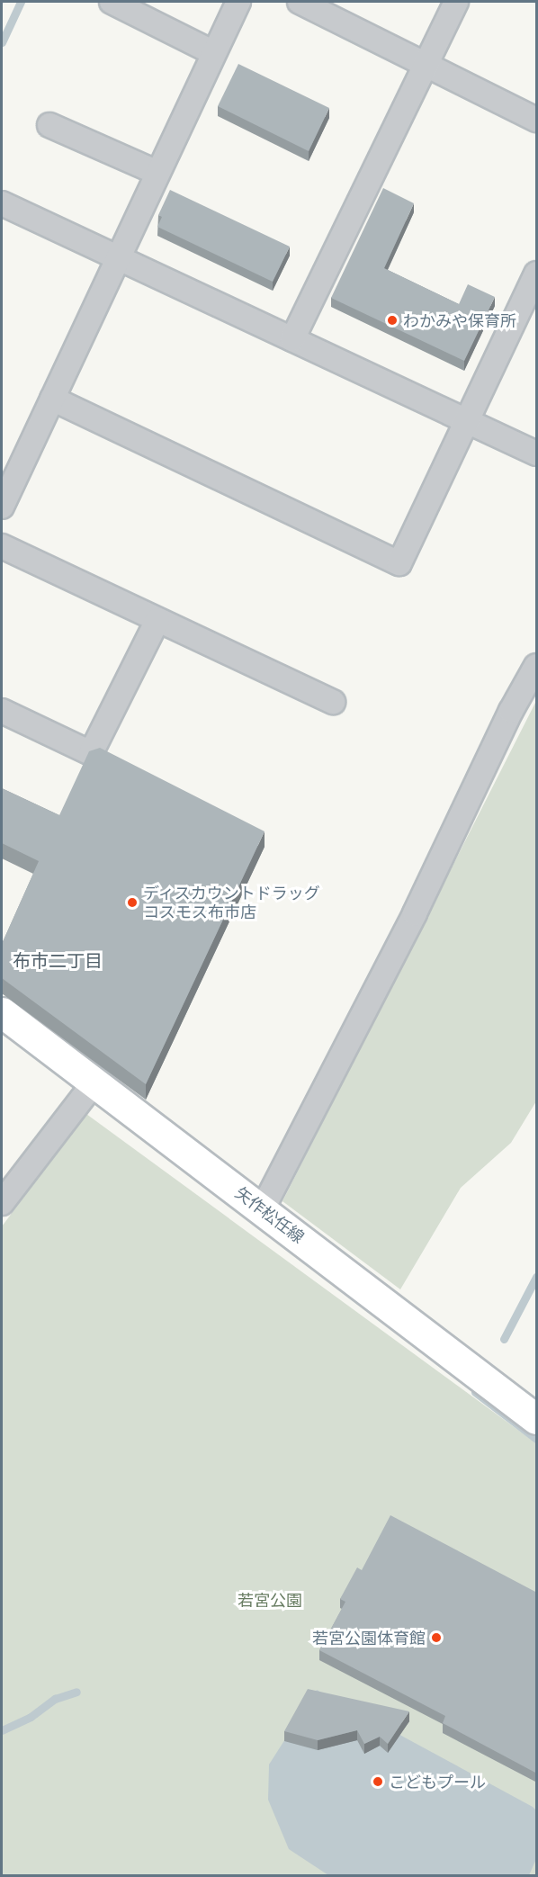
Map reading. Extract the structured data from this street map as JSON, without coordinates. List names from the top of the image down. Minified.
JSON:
{"streets":{"main road":["矢作松任線"]},"districts":["布市二丁目"],"parks":["若宮公園"],"places":["わかみや保育所","ディスカウントドラッグ コスモス布市店","若宮公園体育館","こどもプール"]}
